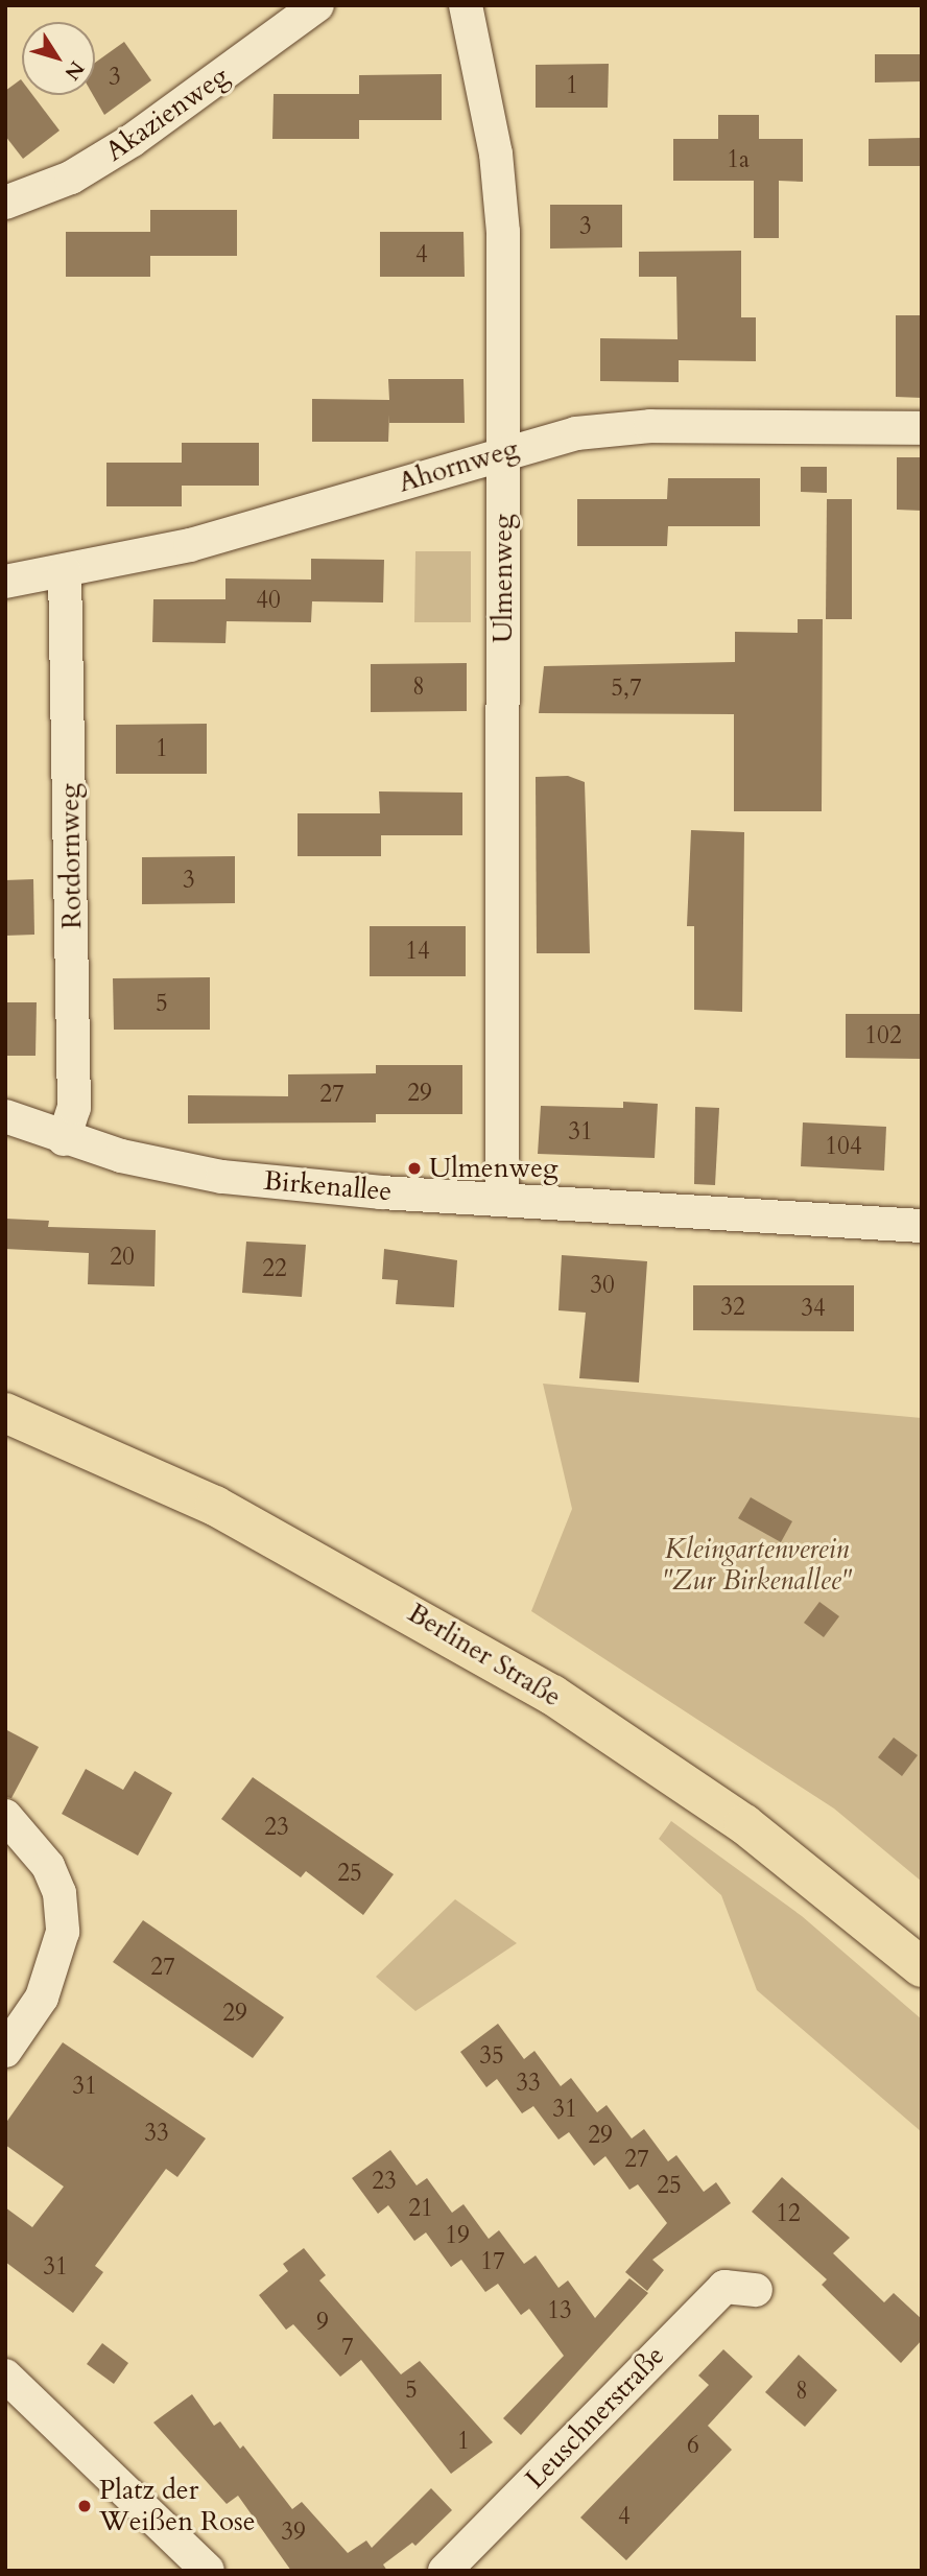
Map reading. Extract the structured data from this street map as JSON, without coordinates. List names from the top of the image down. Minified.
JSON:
{"streets":{"highway":["Berliner Straße"],"street":["Akazienweg","Ahornweg","Ulmenweg","Rotdornweg","Birkenallee","Leuschnerstraße"]},"crossings":[["Ahornweg","Ulmenweg"],["Ahornweg","Rotdornweg"],["Ulmenweg","Birkenallee"],["Rotdornweg","Birkenallee"]],"parks":["Kleingartenverein \"Zur Birkenallee\""],"places":["Ulmenweg","Platz der Weißen Rose"],"house_numbers":["3","1","1a","3","4","40","8","5,7","1","3","14","5","102","29","27","31","104","20","22","30","32","34","23","25","27","29","35","33","31","31","33","29","27","23","25","21","12","19","17","31","13","9","7","5","8","1","6","4","39"],"north":"bottom right"}
